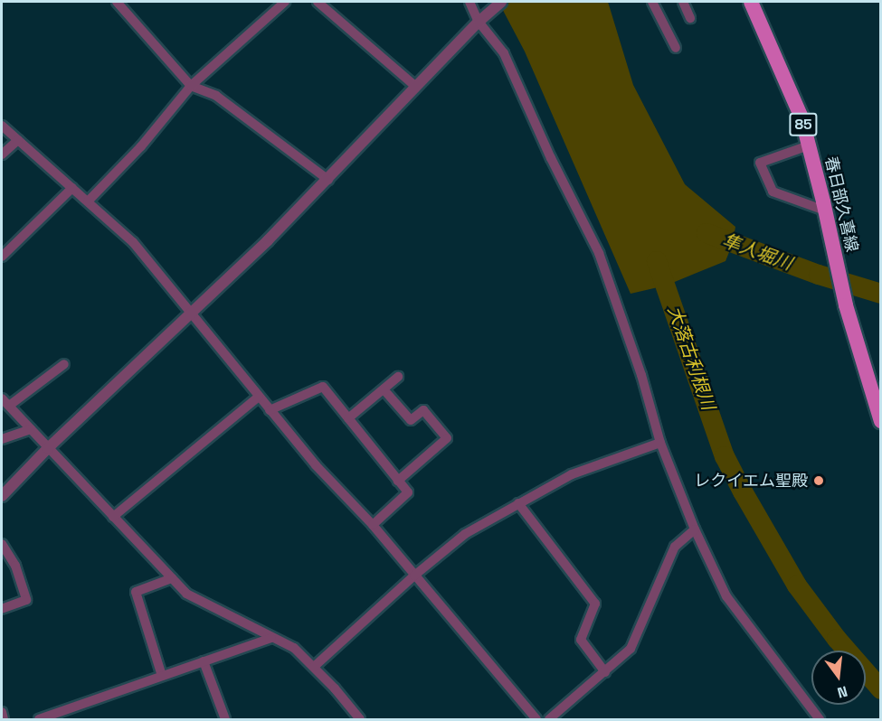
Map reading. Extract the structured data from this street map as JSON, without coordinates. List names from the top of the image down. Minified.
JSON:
{"streets":{"main road":["85","春日部久喜線"]},"water":["隼人堀川","大落古利根川"],"places":["レクイエム聖殿"],"north":"bottom"}
